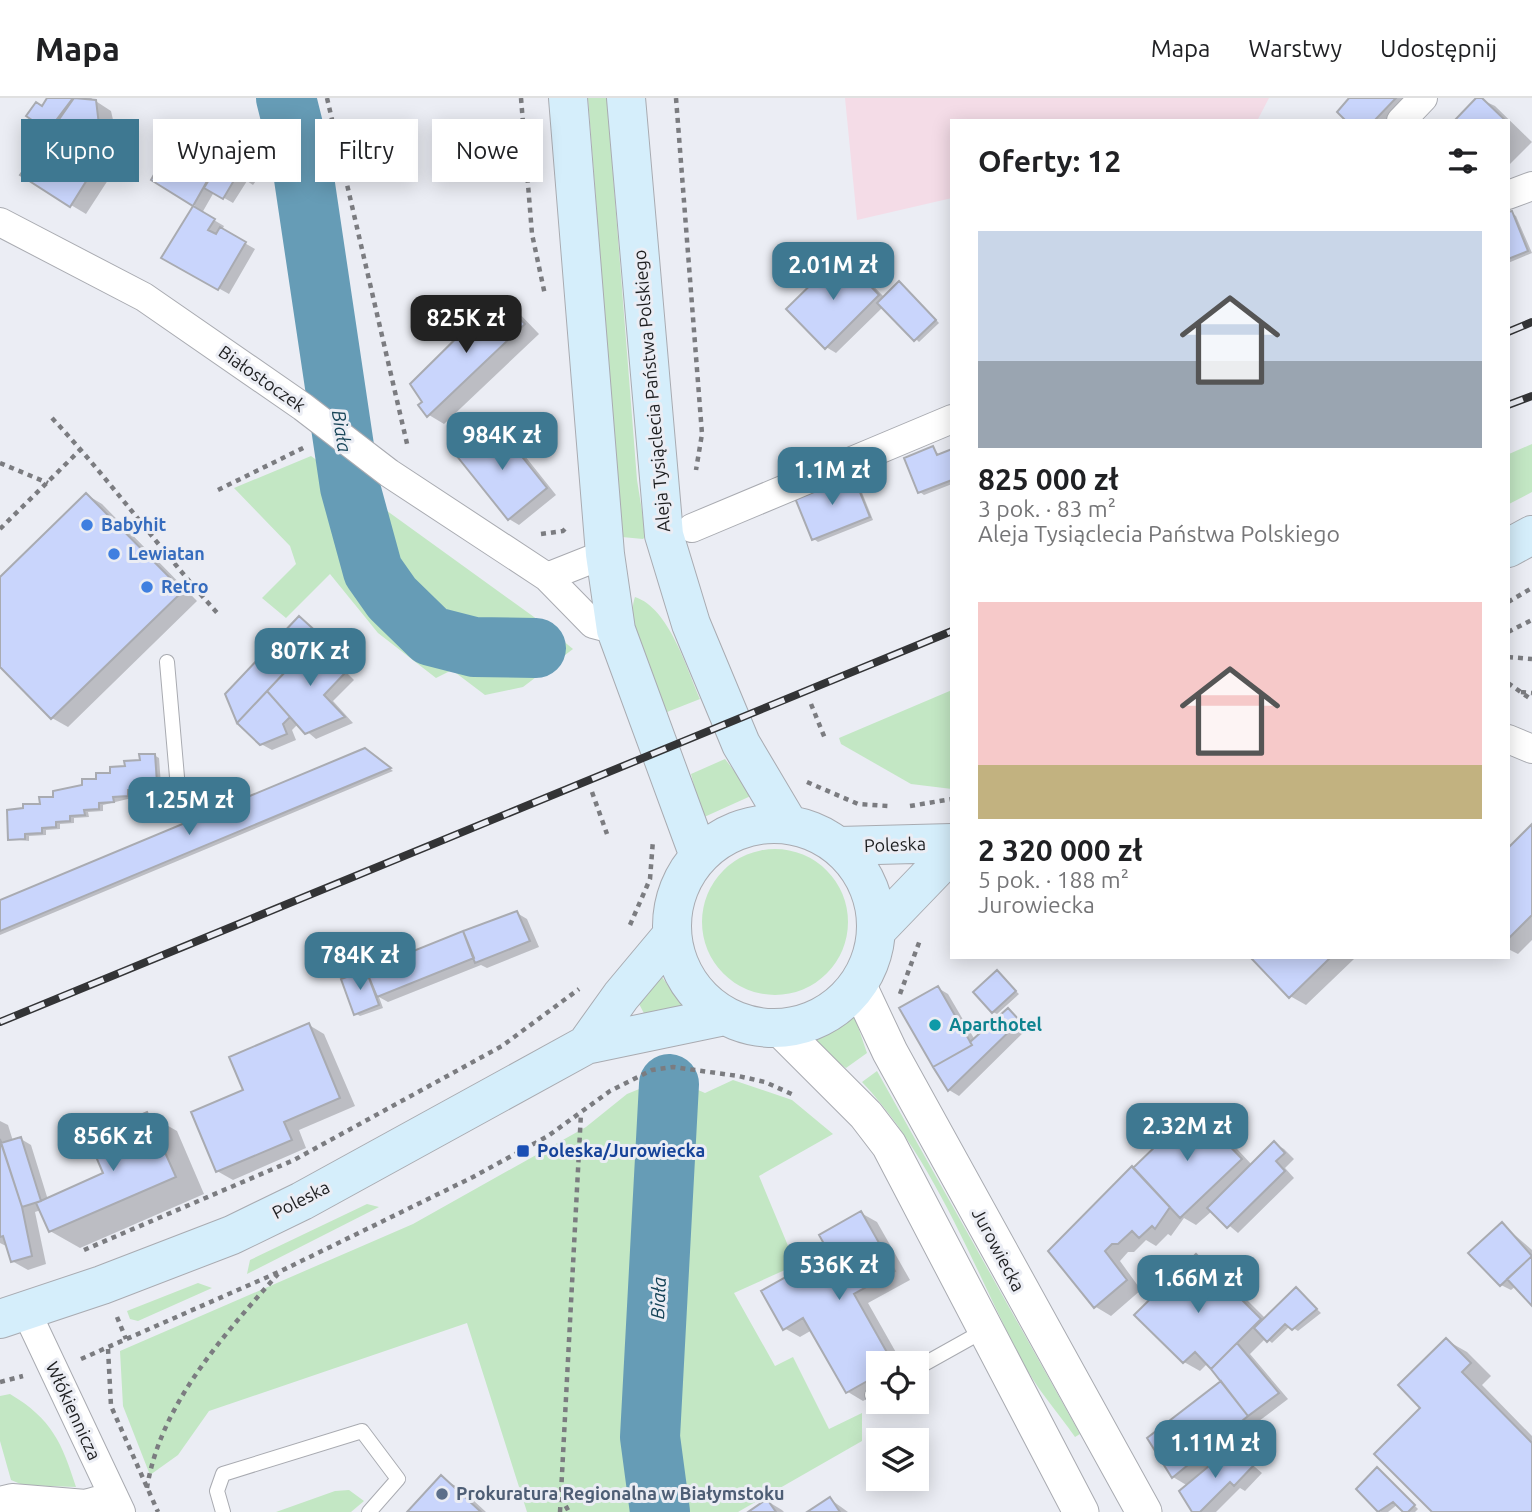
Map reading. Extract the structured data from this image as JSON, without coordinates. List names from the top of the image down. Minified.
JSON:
{"streets":{"main road":["Aleja Tysiąclecia Państwa Polskiego","Poleska"],"street":["Białostoczek","Jurowiecka","Włókiennicza"]},"crossings":[["Aleja Tysiąclecia Państwa Polskiego","Poleska"],["Aleja Tysiąclecia Państwa Polskiego","Jurowiecka"],["Poleska","Jurowiecka"],["Poleska","Włókiennicza"]],"water":["Biała"],"places":{"other":["Babyhit","Lewiatan","Retro","Aparthotel","Prokuratura Regionalna w Białymstoku"],"transit":["Poleska/Jurowiecka"]},"page":{"header":"Mapa","nav":["Mapa","Warstwy","Udostępnij"],"chip":["Kupno","Wynajem","Filtry","Nowe"],"heading":"Oferty: 12","list":[{"name":"825 000 zł","note":"3 pok. · 83 m² · Aleja Tysiąclecia Państwa Polskiego"},{"name":"2 320 000 zł","note":"5 pok. · 188 m² · Jurowiecka"}],"price":["2.01M zł","825K zł","984K zł","1.1M zł","807K zł","1.25M zł","784K zł","2.32M zł","856K zł","536K zł","1.66M zł","1.11M zł"]}}
